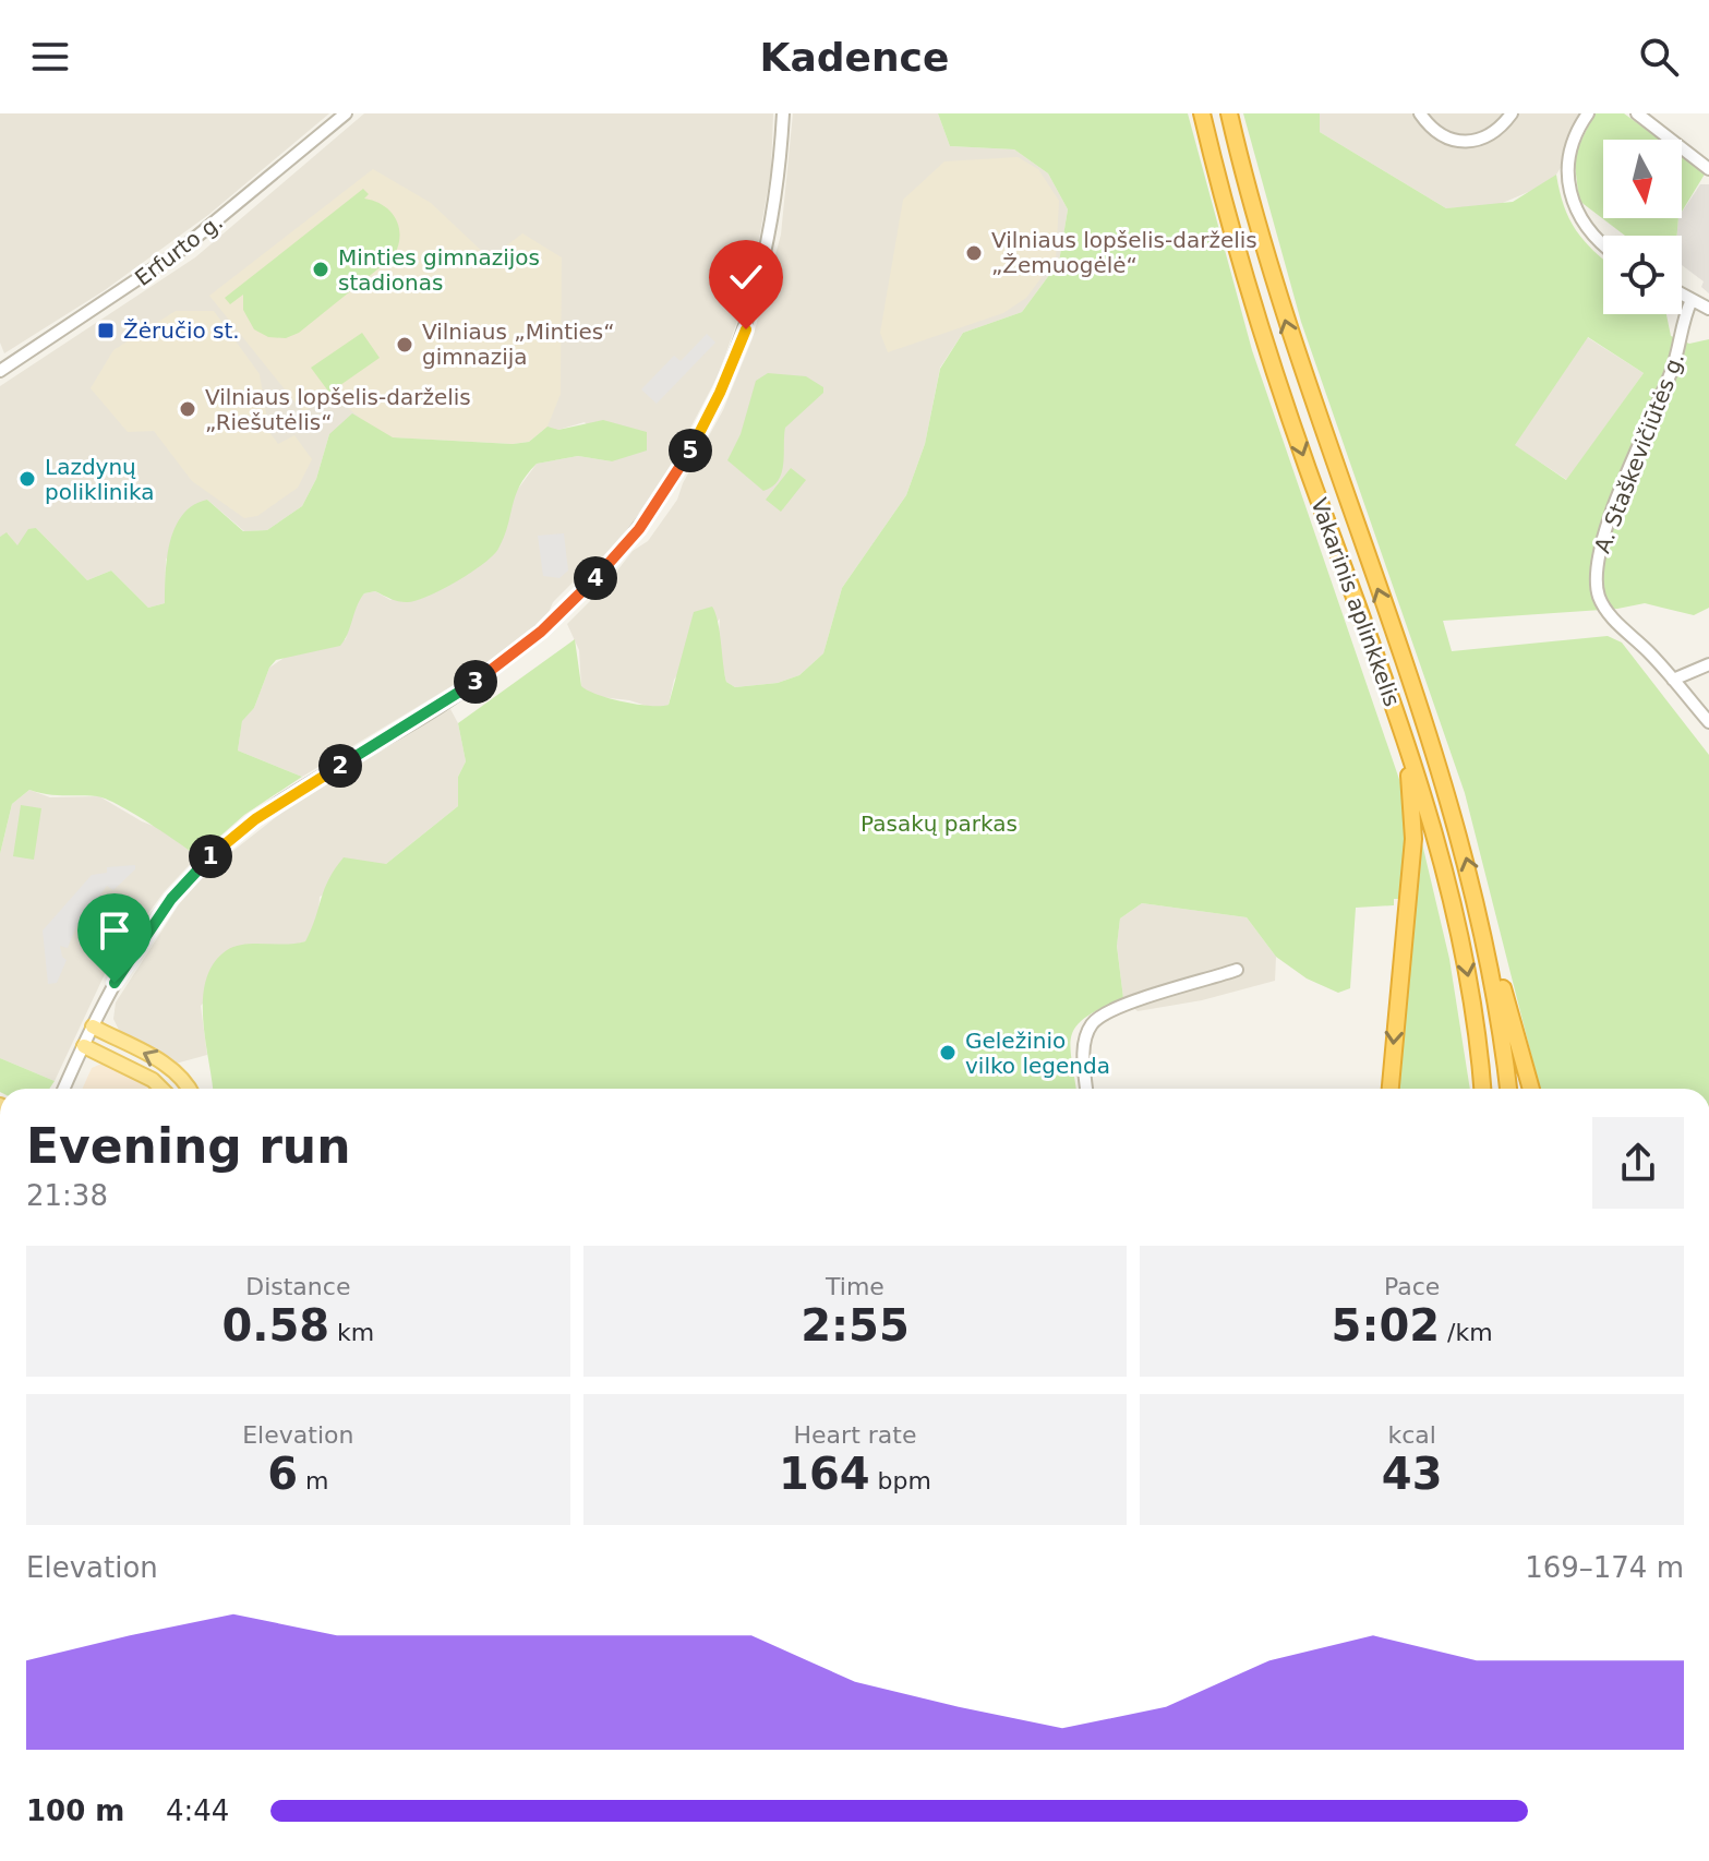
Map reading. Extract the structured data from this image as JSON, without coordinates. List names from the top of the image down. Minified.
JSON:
{"streets":{"highway":["Vakarinis aplinkkelis"],"street":["Erfurto g.","A. Staškevičiūtės g."]},"parks":["Pasakų parkas"],"places":{"other":["Vilniaus lopšelis-darželis „Žemuogėlė“","Minties gimnazijos stadionas","Vilniaus „Minties“ gimnazija","Vilniaus lopšelis-darželis „Riešutėlis“","Lazdynų poliklinika","Geležinio vilko legenda"],"transit":["Žėručio st."]},"north":"bottom","page":{"header":"Kadence","pins":["5","4","3","2","1"],"heading":["Evening run","21:38"],"stats":[["Distance","0.58 km"],["Time","2:55"],["Pace","5:02 /km"],["Elevation","6 m"],["Heart rate","164 bpm"],["kcal","43"]],"chart":["Elevation","169–174 m"],"list":[{"name":"100 m","note":"4:44"}]}}
